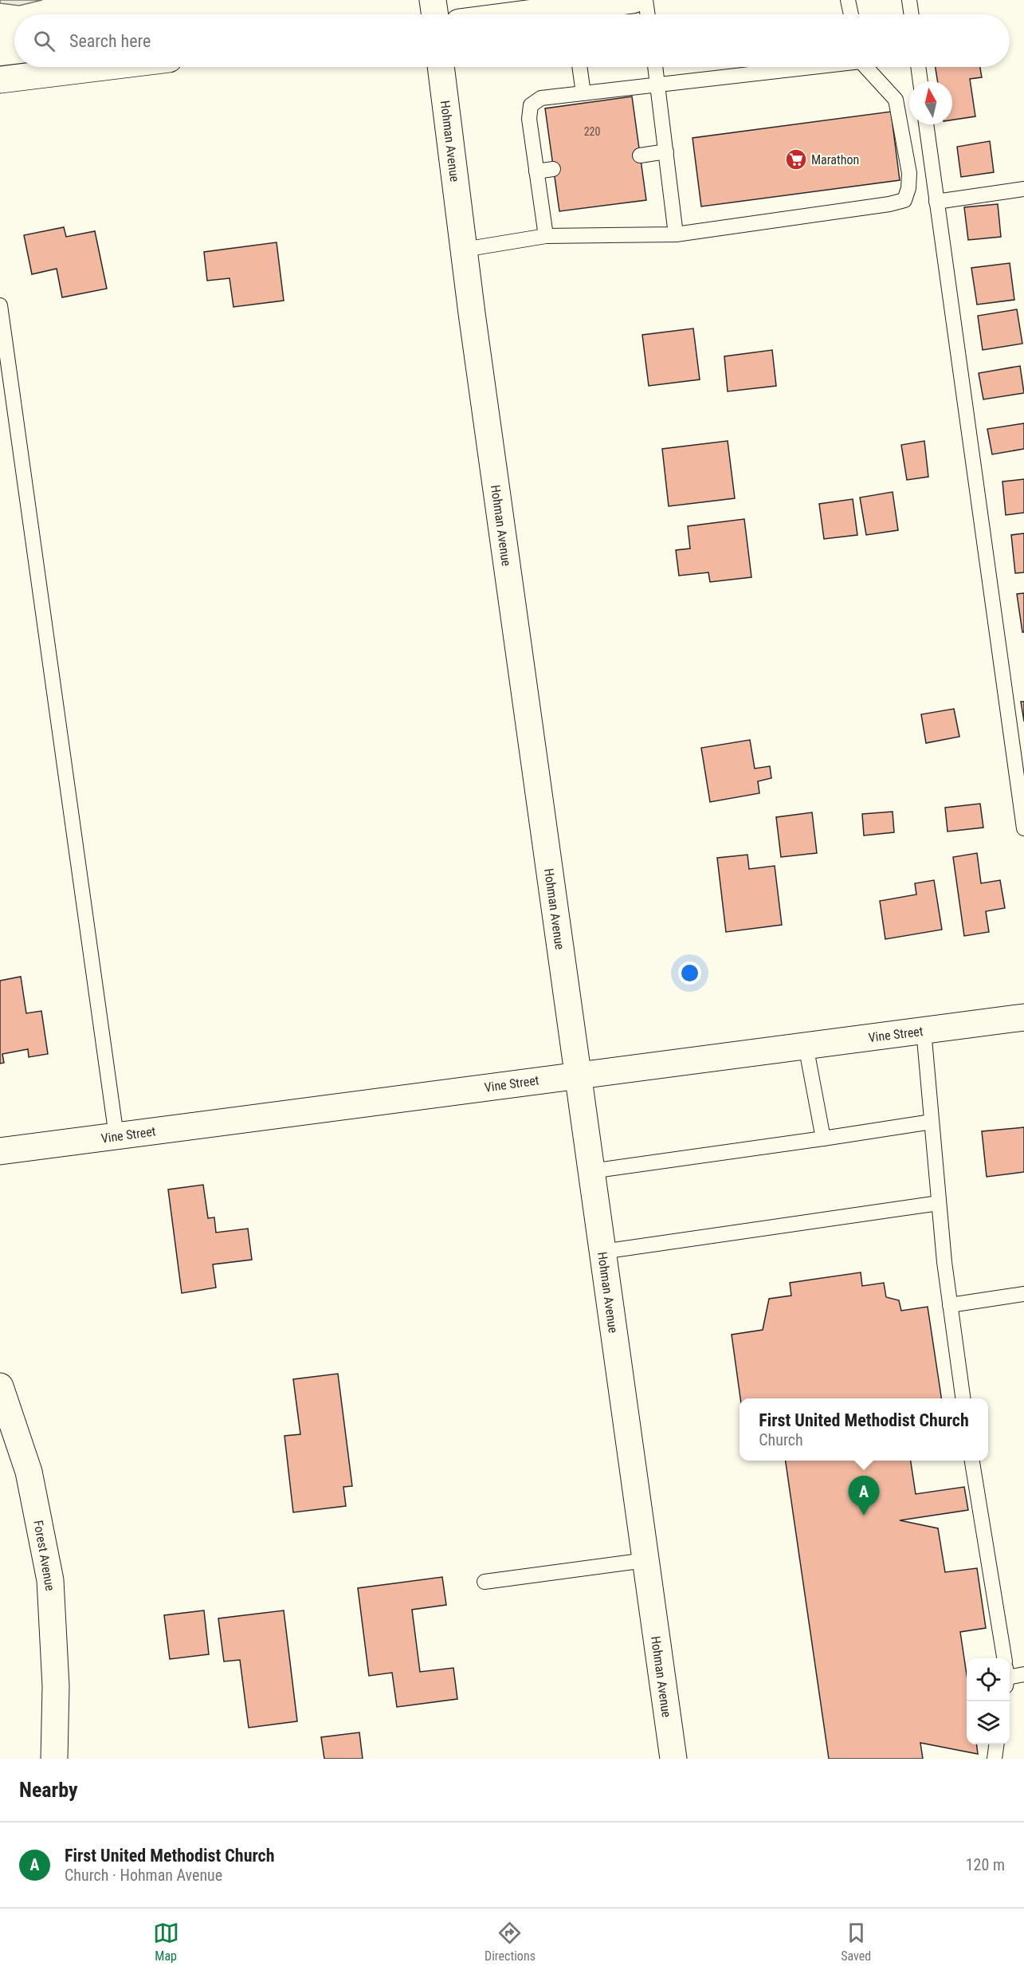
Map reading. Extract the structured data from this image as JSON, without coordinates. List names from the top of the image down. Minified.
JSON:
{"streets":{"main road":["Hohman Avenue","Vine Street","Forest Avenue"]},"crossings":[["Hohman Avenue","Vine Street"]],"places":{"supermarket":["Marathon"]},"house_numbers":["220"],"north":"top","page":{"search":"Search here","popup":["First United Methodist Church","Church"],"pins":"A","heading":"Nearby","list":[{"mark":"A","name":"First United Methodist Church","note":"Church · Hohman Avenue","value":"120 m"}],"nav":["Map","Directions","Saved"]}}
